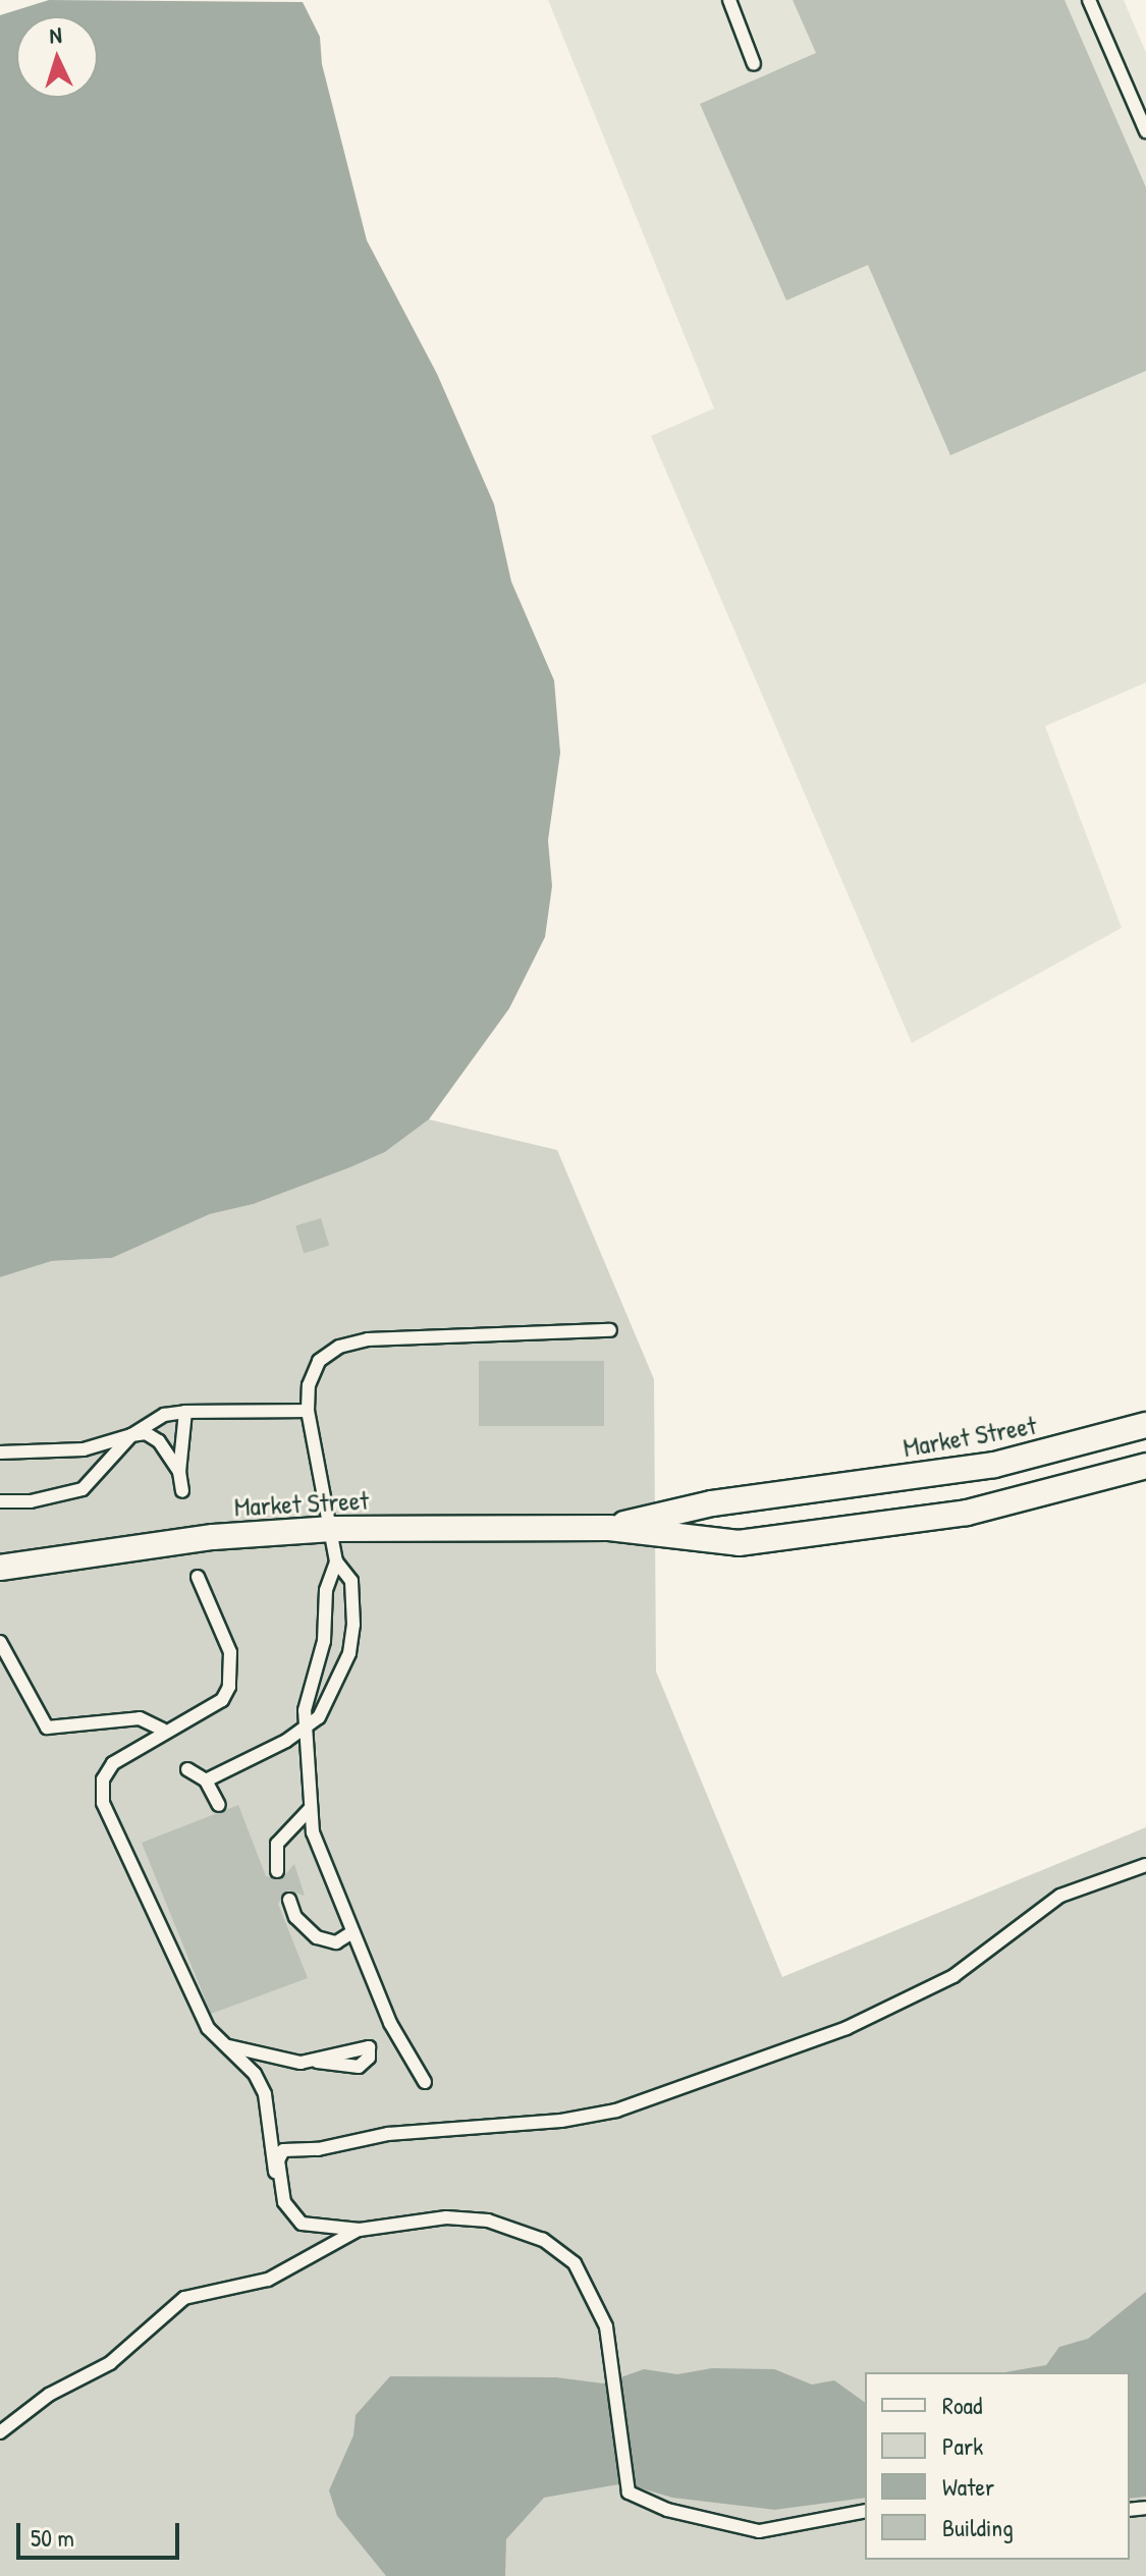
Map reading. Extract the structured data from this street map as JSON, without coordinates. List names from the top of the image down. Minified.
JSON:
{"streets":{"street":["Market Street"]},"legend":["Road","Park","Water","Building"],"scale_bar":"50 m","north":"top"}
